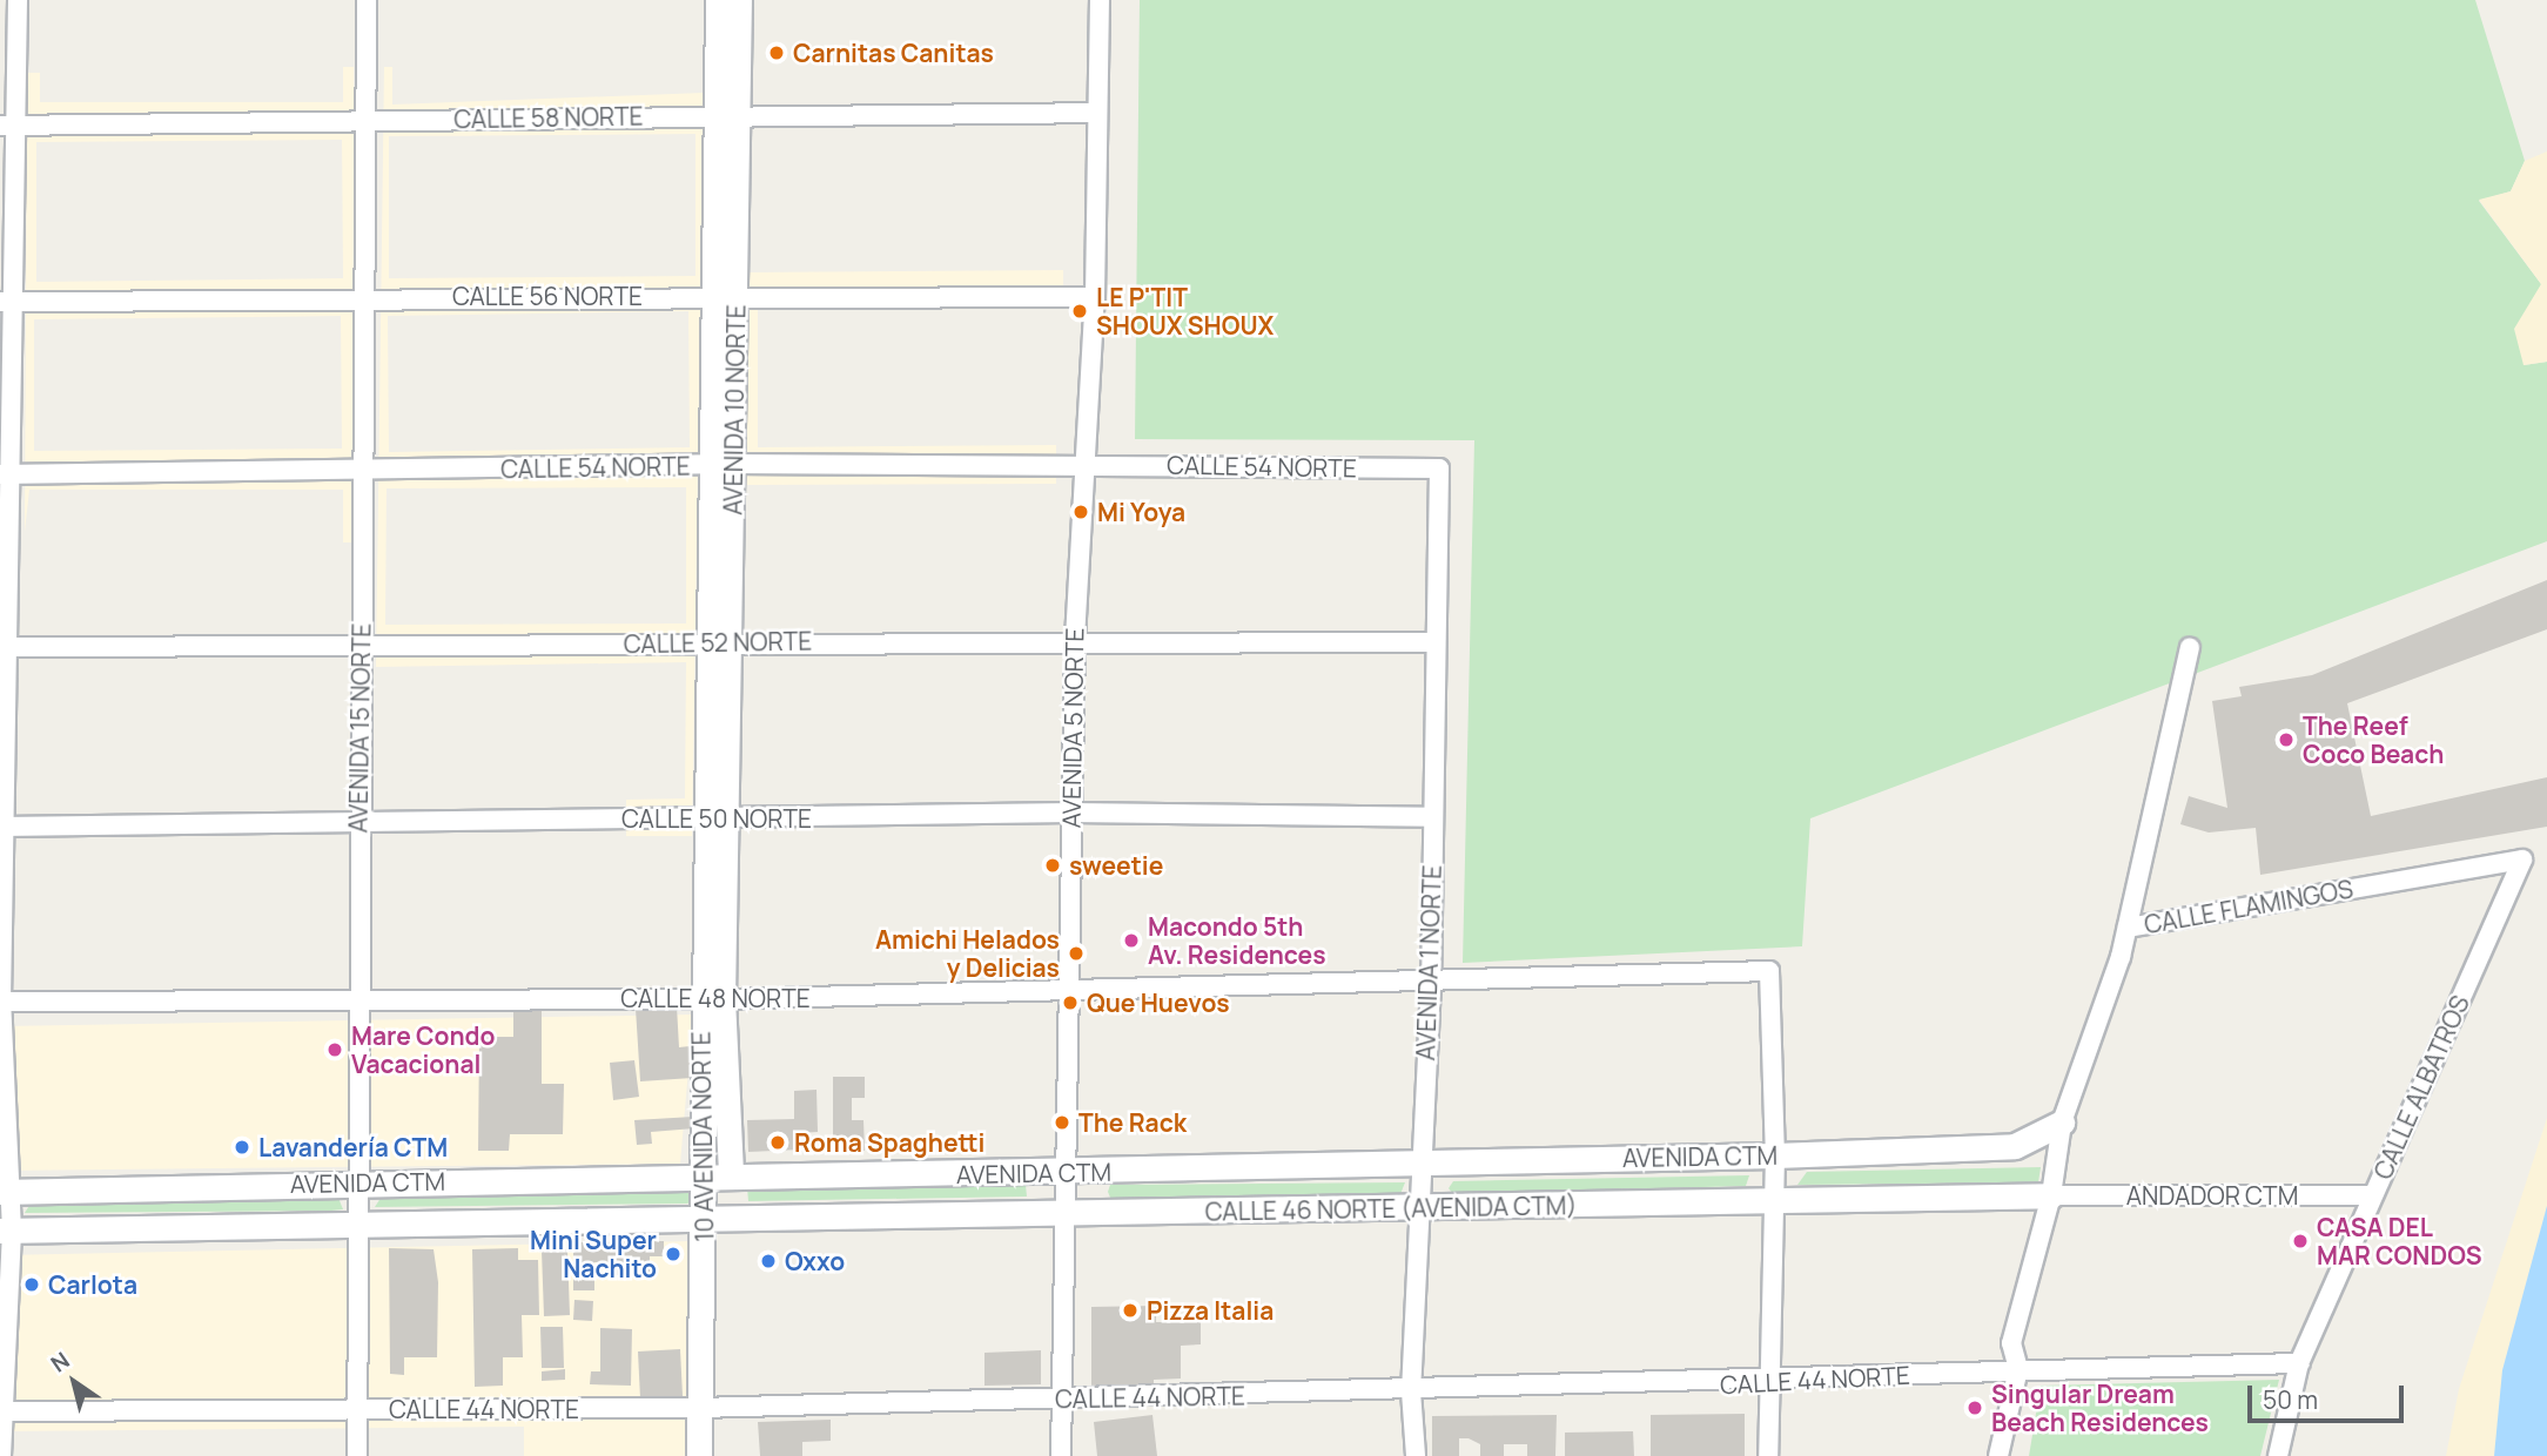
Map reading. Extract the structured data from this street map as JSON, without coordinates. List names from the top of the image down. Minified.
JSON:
{"streets":{"main road":["AVENIDA 10 NORTE","10 AVENIDA NORTE","AVENIDA CTM","CALLE 46 NORTE (AVENIDA CTM)"],"street":["CALLE 58 NORTE","CALLE 56 NORTE","CALLE 54 NORTE","CALLE 52 NORTE","AVENIDA 15 NORTE","AVENIDA 5 NORTE","CALLE 50 NORTE","CALLE FLAMINGOS","AVENIDA 1 NORTE","CALLE 48 NORTE","CALLE ALBATROS","ANDADOR CTM","CALLE 44 NORTE"]},"crossings":[["CALLE 58 NORTE","AVENIDA 10 NORTE"],["CALLE 58 NORTE","AVENIDA 15 NORTE"],["CALLE 58 NORTE","AVENIDA 5 NORTE"],["CALLE 56 NORTE","AVENIDA 10 NORTE"],["CALLE 56 NORTE","AVENIDA 15 NORTE"],["CALLE 56 NORTE","AVENIDA 5 NORTE"],["AVENIDA 10 NORTE","CALLE 54 NORTE"],["AVENIDA 10 NORTE","CALLE 52 NORTE"],["AVENIDA 10 NORTE","CALLE 50 NORTE"],["AVENIDA 10 NORTE","10 AVENIDA NORTE"],["CALLE 54 NORTE","AVENIDA 15 NORTE"],["CALLE 54 NORTE","AVENIDA 5 NORTE"],["CALLE 54 NORTE","AVENIDA 1 NORTE"],["CALLE 52 NORTE","AVENIDA 15 NORTE"],["CALLE 52 NORTE","AVENIDA 5 NORTE"],["CALLE 52 NORTE","AVENIDA 1 NORTE"],["AVENIDA 15 NORTE","CALLE 50 NORTE"],["AVENIDA 15 NORTE","CALLE 48 NORTE"],["AVENIDA 15 NORTE","AVENIDA CTM"],["AVENIDA 15 NORTE","CALLE 44 NORTE"],["AVENIDA 5 NORTE","CALLE 50 NORTE"],["AVENIDA 5 NORTE","CALLE 48 NORTE"],["AVENIDA 5 NORTE","AVENIDA CTM"],["AVENIDA 5 NORTE","CALLE 46 NORTE (AVENIDA CTM)"],["AVENIDA 5 NORTE","CALLE 44 NORTE"],["CALLE 50 NORTE","AVENIDA 1 NORTE"],["CALLE 50 NORTE","10 AVENIDA NORTE"],["CALLE FLAMINGOS","CALLE ALBATROS"],["CALLE FLAMINGOS","AVENIDA CTM"],["CALLE FLAMINGOS","ANDADOR CTM"],["CALLE FLAMINGOS","CALLE 46 NORTE (AVENIDA CTM)"],["CALLE FLAMINGOS","CALLE 44 NORTE"],["AVENIDA 1 NORTE","CALLE 48 NORTE"],["AVENIDA 1 NORTE","AVENIDA CTM"],["AVENIDA 1 NORTE","CALLE 46 NORTE (AVENIDA CTM)"],["AVENIDA 1 NORTE","CALLE 44 NORTE"],["CALLE 48 NORTE","10 AVENIDA NORTE"],["CALLE 48 NORTE","AVENIDA CTM"],["CALLE ALBATROS","ANDADOR CTM"],["CALLE ALBATROS","CALLE 44 NORTE"],["10 AVENIDA NORTE","AVENIDA CTM"],["10 AVENIDA NORTE","CALLE 44 NORTE"],["AVENIDA CTM","CALLE 46 NORTE (AVENIDA CTM)"],["ANDADOR CTM","CALLE 46 NORTE (AVENIDA CTM)"]],"places":["Carnitas Canitas","LE P'TIT SHOUX SHOUX","Mi Yoya","The Reef Coco Beach","sweetie","Macondo 5th Av. Residences","Amichi Helados y Delicias","Que Huevos","Mare Condo Vacacional","The Rack","Roma Spaghetti","Lavandería CTM","CASA DEL MAR CONDOS","Mini Super Nachito","Oxxo","Carlota","Pizza Italia","Singular Dream Beach Residences"],"scale_bar":"50 m","north":"top left"}
